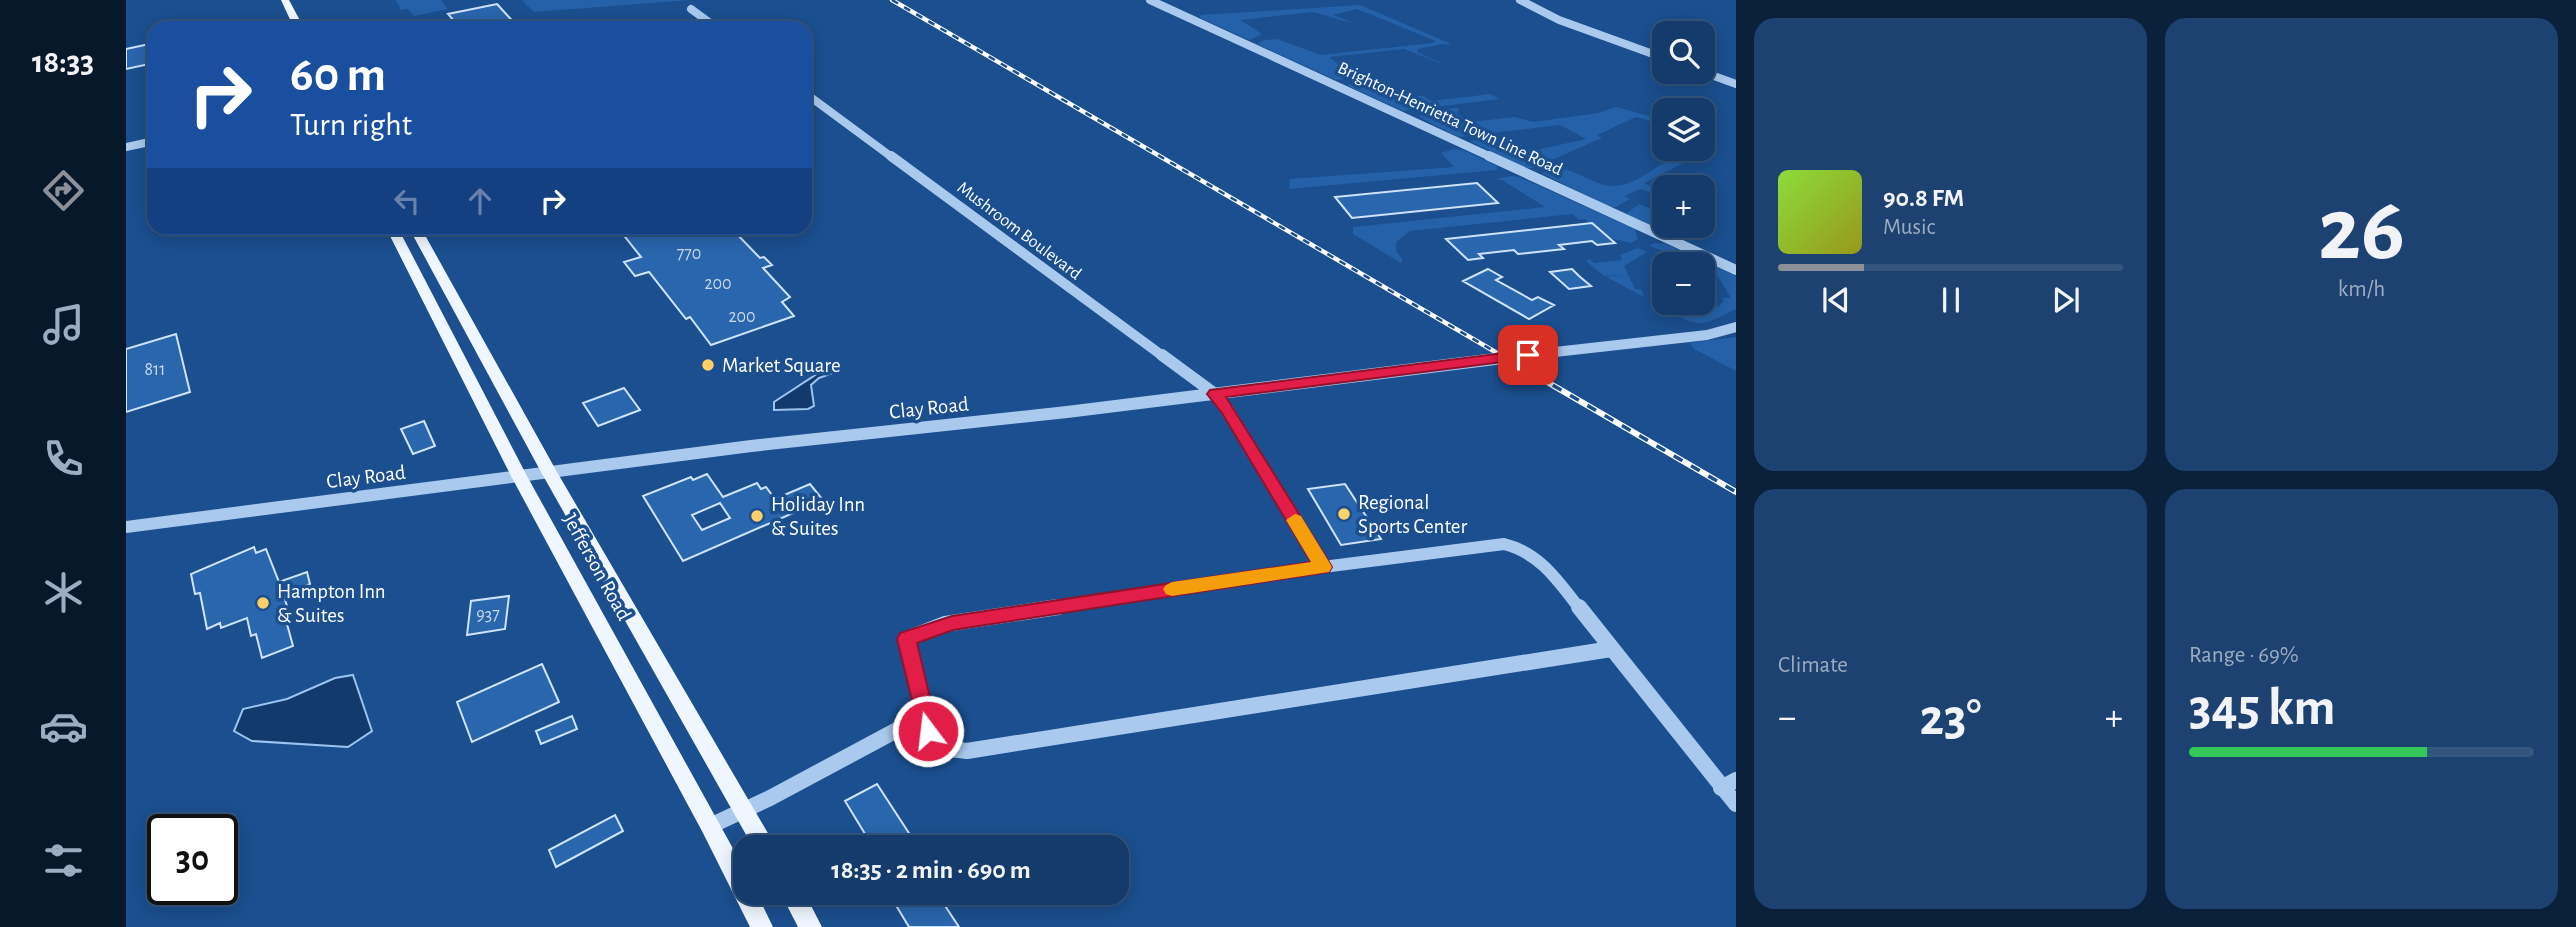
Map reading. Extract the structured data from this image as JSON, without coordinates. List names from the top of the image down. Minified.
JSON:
{"streets":{"main road":["Jefferson Road"],"street":["Brighton-Henrietta Town Line Road","Mushroom Boulevard","Clay Road"]},"crossings":[["Mushroom Boulevard","Clay Road"],["Clay Road","Jefferson Road"]],"places":["Market Square","Regional Sports Center","Holiday Inn & Suites","Hampton Inn & Suites"],"house_numbers":["770","200","200","811","937"],"page":{"tabs":"18:33","tile":[["26","km/h"],"Climate",["Range · 69%","345 km"]],"map_buttons":["+","−"],"turn":["60 m","Turn right"],"song":["90.8 FM","Music"],"heat":["−","23°","+"],"limit":"30","trip":"18:35 · 2 min · 690 m"}}
